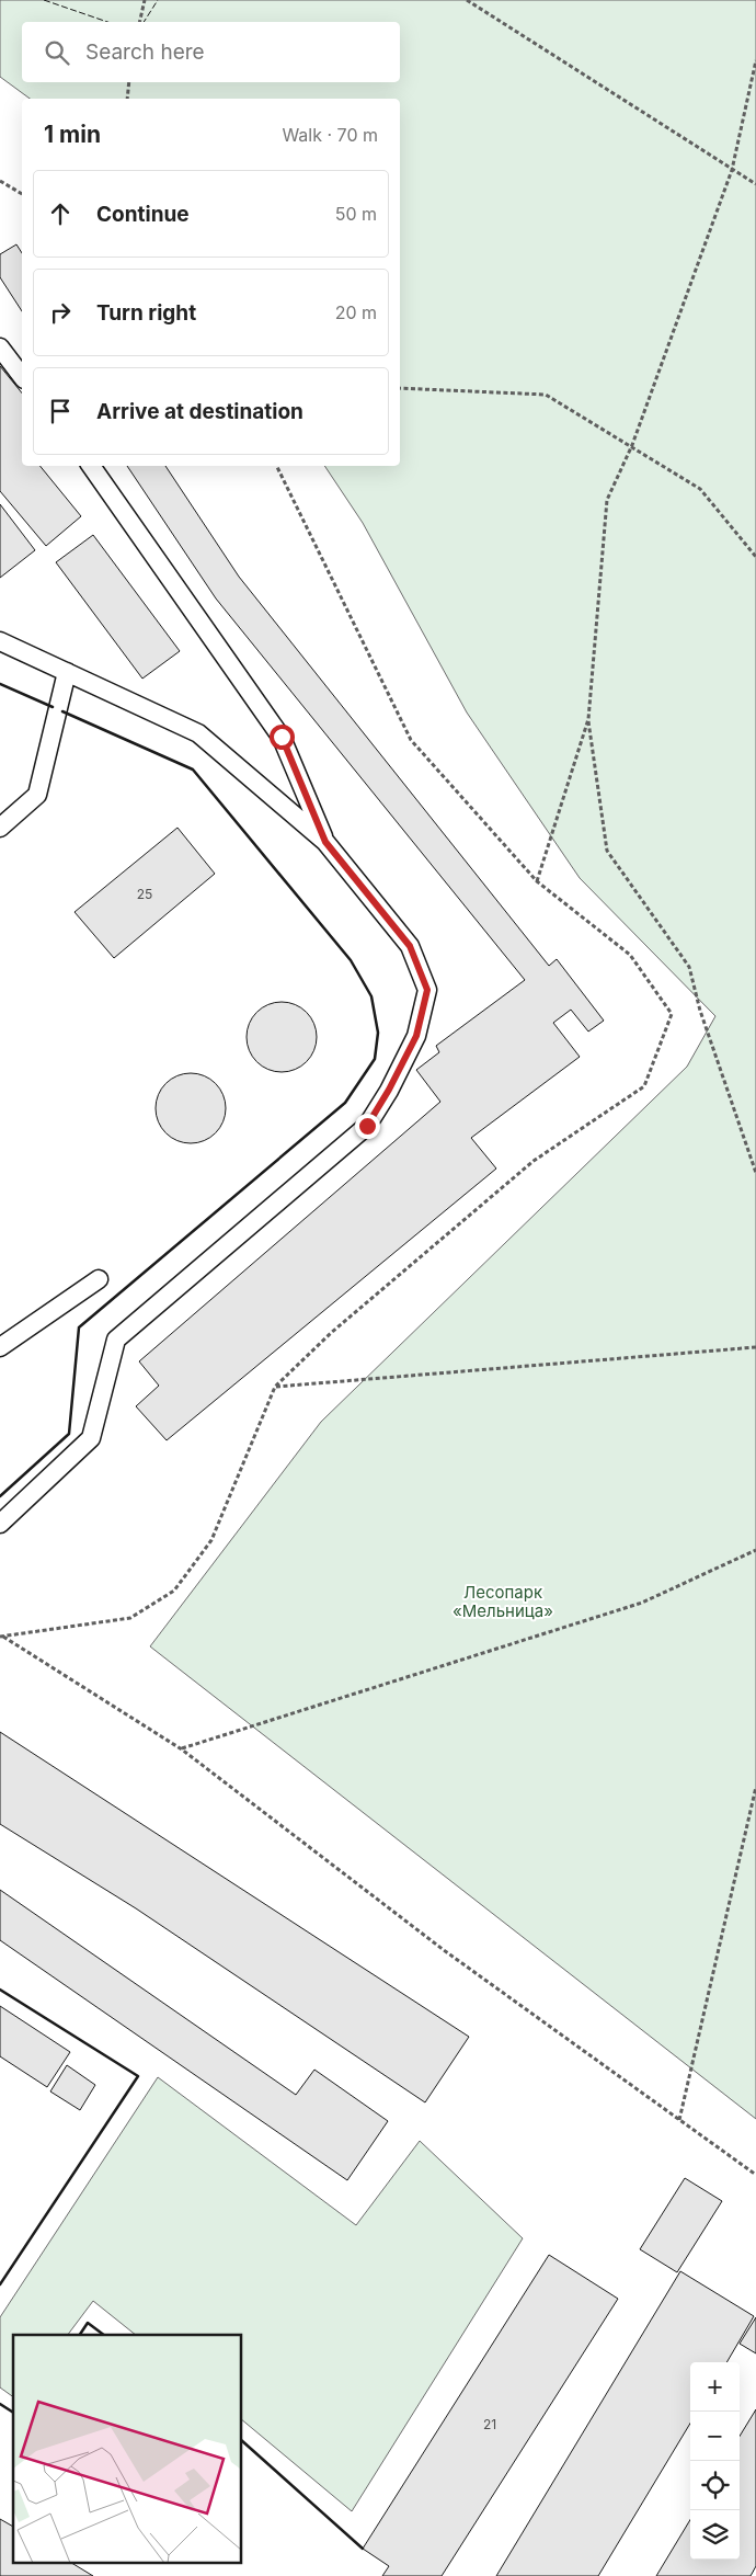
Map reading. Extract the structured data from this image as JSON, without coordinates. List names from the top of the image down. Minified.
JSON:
{"parks":["Лесопарк «Мельница»"],"house_numbers":["25","21"],"page":{"search":"Search here","heading":["1 min","Walk · 70 m"],"list":[["Continue","50 m"],["Turn right","20 m"],"Arrive at destination"],"map_buttons":["+","−"]}}
